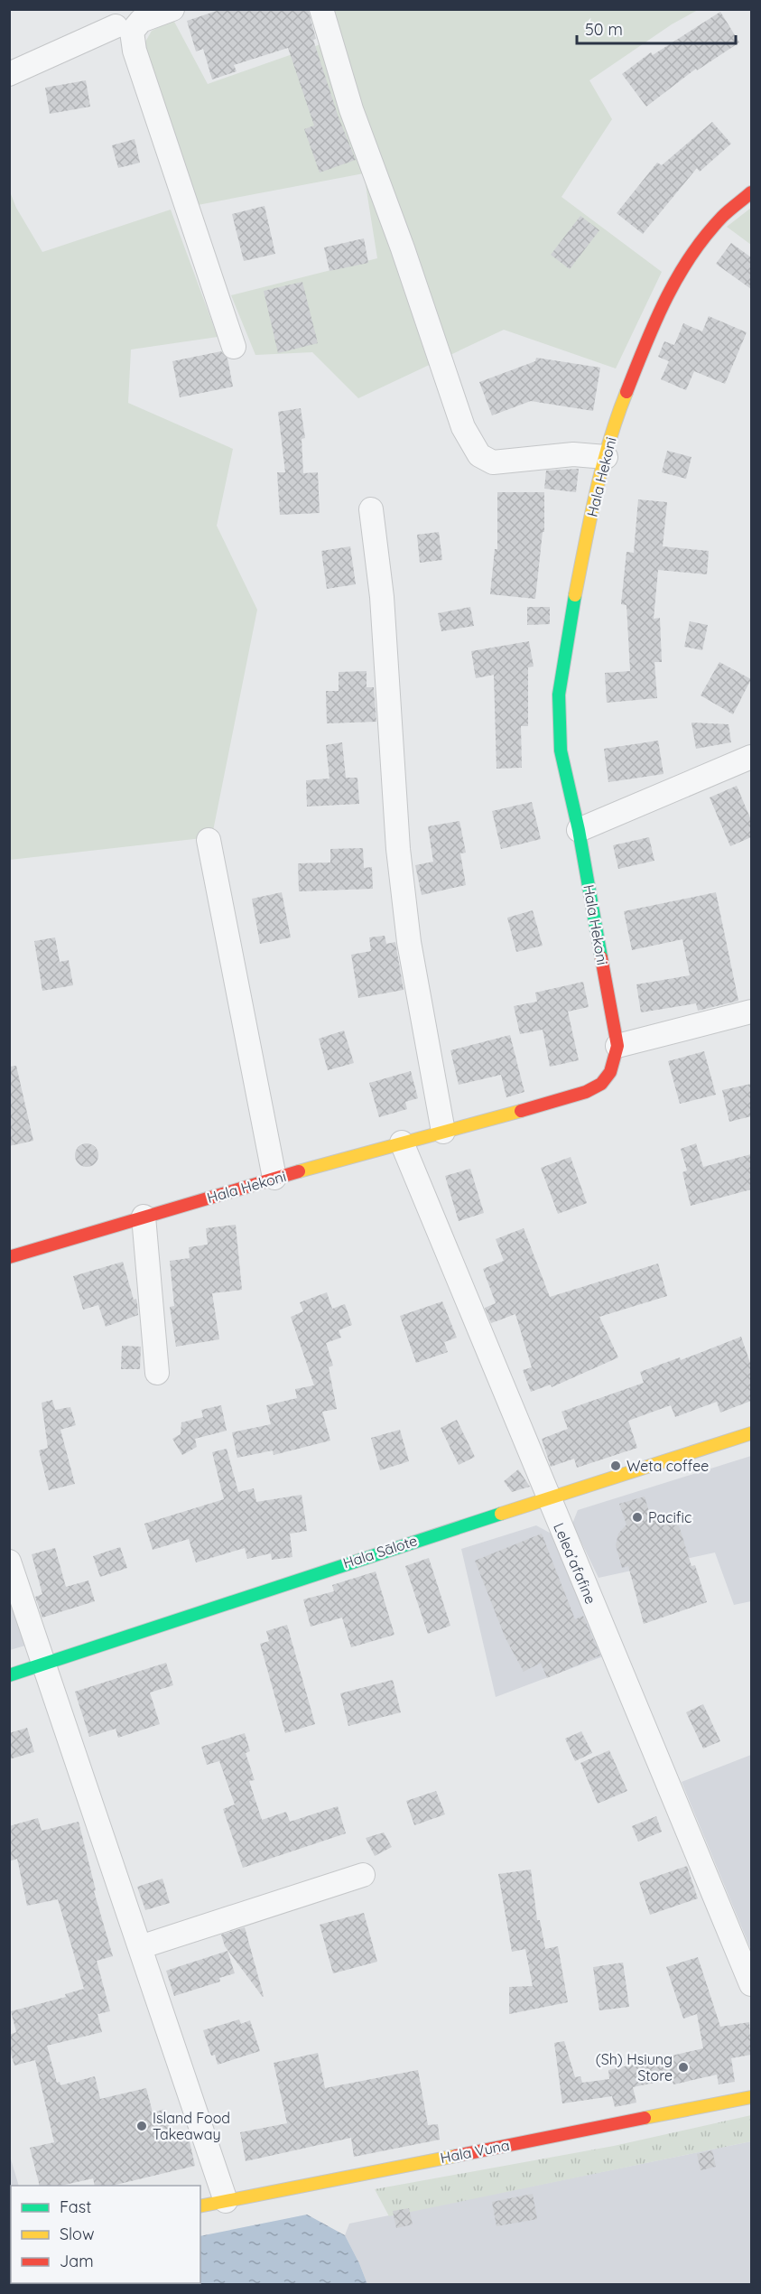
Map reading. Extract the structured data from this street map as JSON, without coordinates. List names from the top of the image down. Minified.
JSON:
{"streets":{"street":["Hala Hekoni","Hala Sālote","Lelea’afafine","Hala Vuna"]},"crossings":[["Hala Hekoni","Lelea’afafine"],["Hala Sālote","Lelea’afafine"]],"places":["Weta coffee","Pacific","(Sh) Hsiung Store","Island Food Takeaway"],"legend":["Fast","Slow","Jam"],"scale_bar":"50 m"}
